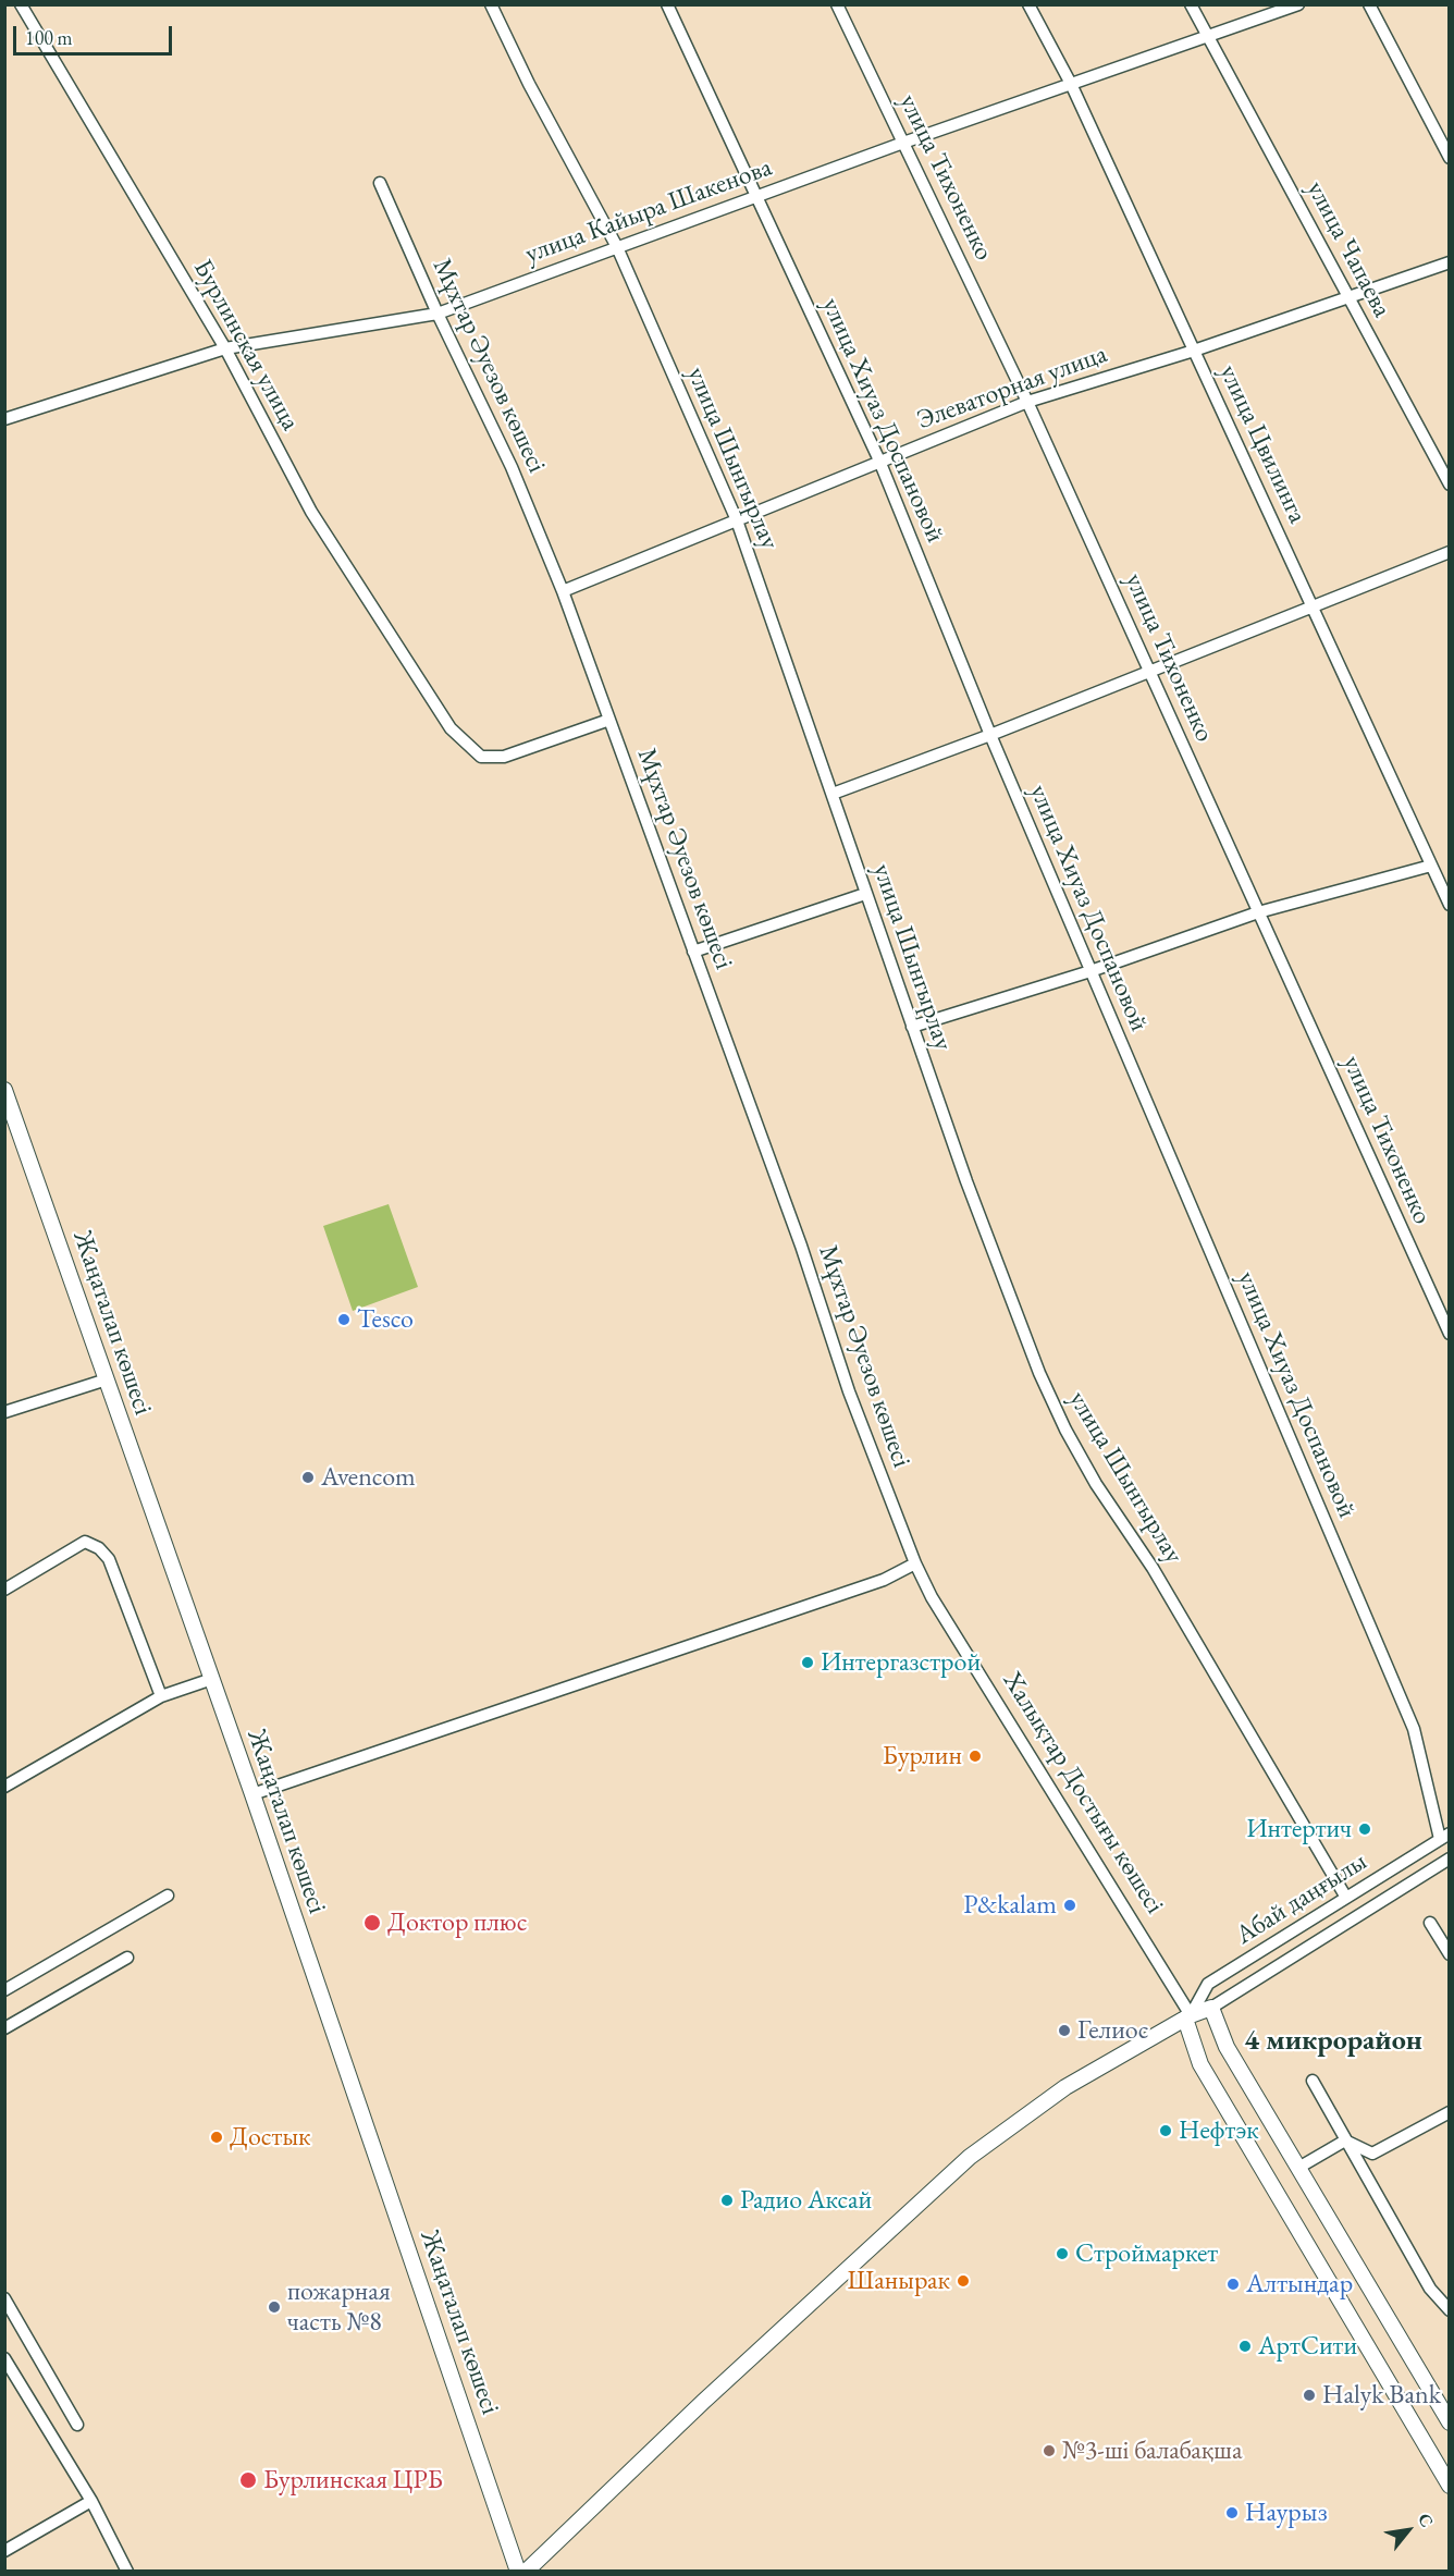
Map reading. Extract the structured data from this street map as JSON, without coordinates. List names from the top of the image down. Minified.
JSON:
{"streets":{"main road":["Жаңаталап көшесі","Халықтар Достығы көшесі"],"street":["улица Тихоненко","улица Кайыра Шакенова","улица Чапаева","Бурлинская улица","Мұхтар Әуезов көшесі","Элеваторная улица","улица Хиуаз Доспановой","улица Цвилинга","улица Шынгырлау","Абай даңғылы"]},"crossings":[["улица Тихоненко","улица Кайыра Шакенова"],["улица Тихоненко","Элеваторная улица"],["улица Кайыра Шакенова","улица Чапаева"],["улица Кайыра Шакенова","Бурлинская улица"],["улица Кайыра Шакенова","Мұхтар Әуезов көшесі"],["улица Кайыра Шакенова","улица Хиуаз Доспановой"],["улица Кайыра Шакенова","улица Цвилинга"],["улица Кайыра Шакенова","улица Шынгырлау"],["улица Чапаева","Элеваторная улица"],["Бурлинская улица","Мұхтар Әуезов көшесі"],["Мұхтар Әуезов көшесі","Элеваторная улица"],["Мұхтар Әуезов көшесі","Халықтар Достығы көшесі"],["Элеваторная улица","улица Хиуаз Доспановой"],["Элеваторная улица","улица Цвилинга"],["Элеваторная улица","улица Шынгырлау"],["улица Хиуаз Доспановой","Абай даңғылы"],["улица Шынгырлау","Абай даңғылы"],["Халықтар Достығы көшесі","Абай даңғылы"]],"districts":["4 микрорайон"],"places":["Tesco","Avencom","Интергазстрой","Бурлин","Интертич","P&kalam","Доктор плюс","Гелиос","Нефтэк","Достык","Радио Аксай","Строймаркет","Шанырак","Алтындар","пожарная часть №8","АртСити","Halyk Bank","№3-ші балабақша","Бурлинская ЦРБ","Наурыз"],"scale_bar":"100 m","north":"top right"}
